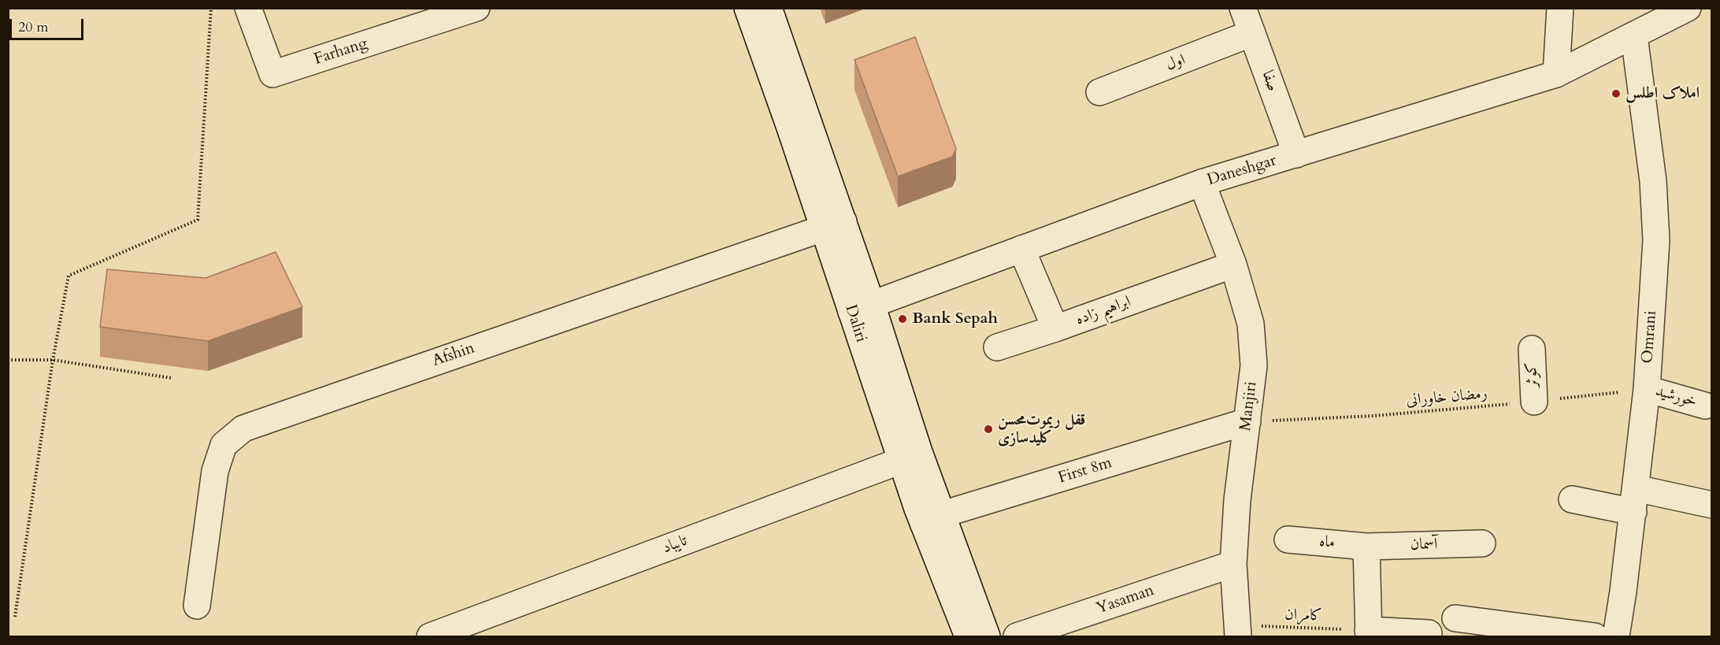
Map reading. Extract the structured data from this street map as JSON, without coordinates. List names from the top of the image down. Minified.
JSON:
{"streets":{"street":["Farhang","اول","صفا","Daneshgar","ابراهیم زاده","Daliri","Omrani","Afshin","کوثر","خورشید","Manjiri","First 8m","ماه","تایباد","آسمان","Yasaman"],"path":["رمضان خاورانی","کامران"]},"crossings":[["اول","صفا"],["صفا","Daneshgar"],["Daneshgar","ابراهیم زاده"],["Daneshgar","Daliri"],["Daneshgar","Omrani"],["Daneshgar","Manjiri"],["ابراهیم زاده","Manjiri"],["Daliri","Afshin"],["Daliri","First 8m"],["Daliri","تایباد"],["Omrani","خورشید"],["Omrani","رمضان خاورانی"],["کوثر","رمضان خاورانی"],["خورشید","رمضان خاورانی"],["رمضان خاورانی","Manjiri"],["رمضان خاورانی","First 8m"],["Manjiri","First 8m"],["Manjiri","Yasaman"],["Manjiri","کامران"],["ماه","آسمان"]],"places":["املاک اطلس","Bank Sepah","قفل ریموت‌محسن کلیدسازی"],"scale_bar":"20 m"}
